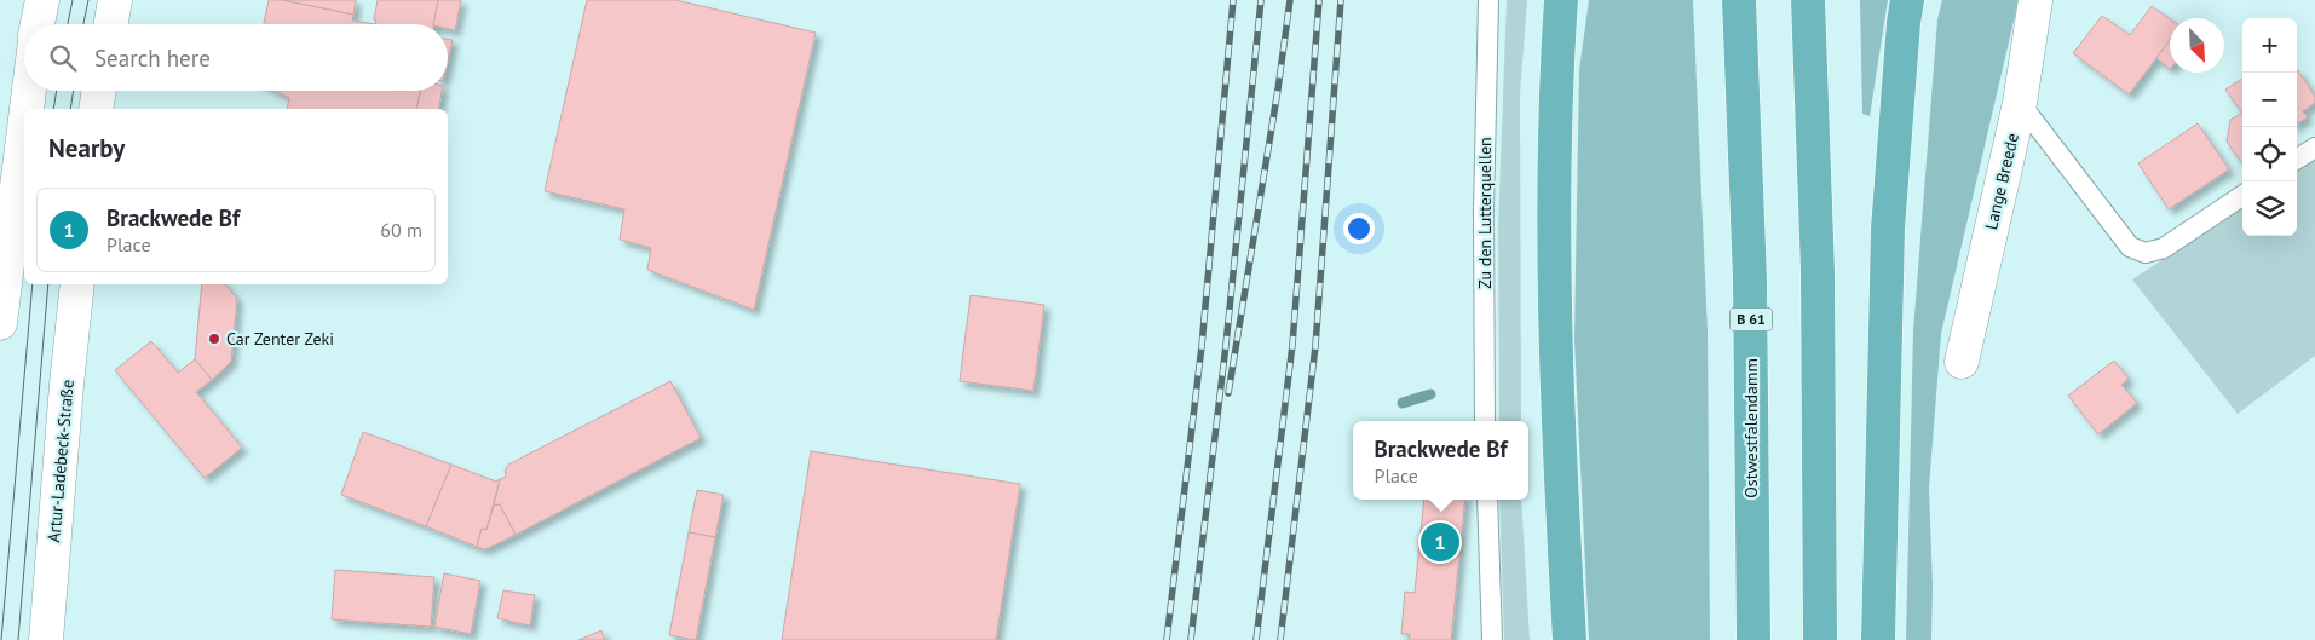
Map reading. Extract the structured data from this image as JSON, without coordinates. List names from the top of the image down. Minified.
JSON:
{"streets":{"highway":["B 61","Ostwestfalendamm"],"street":["Lange Breede","Artur-Ladebeck-Straße"],"lane":["Zu den Lutterquellen"]},"places":["Car Zenter Zeki"],"north":"bottom right","page":{"map_buttons":["+","−"],"search":"Search here","heading":"Nearby","list":[{"mark":"1","name":"Brackwede Bf","note":"Place","value":"60 m"}],"popup":["Brackwede Bf","Place"],"pins":"1"}}
